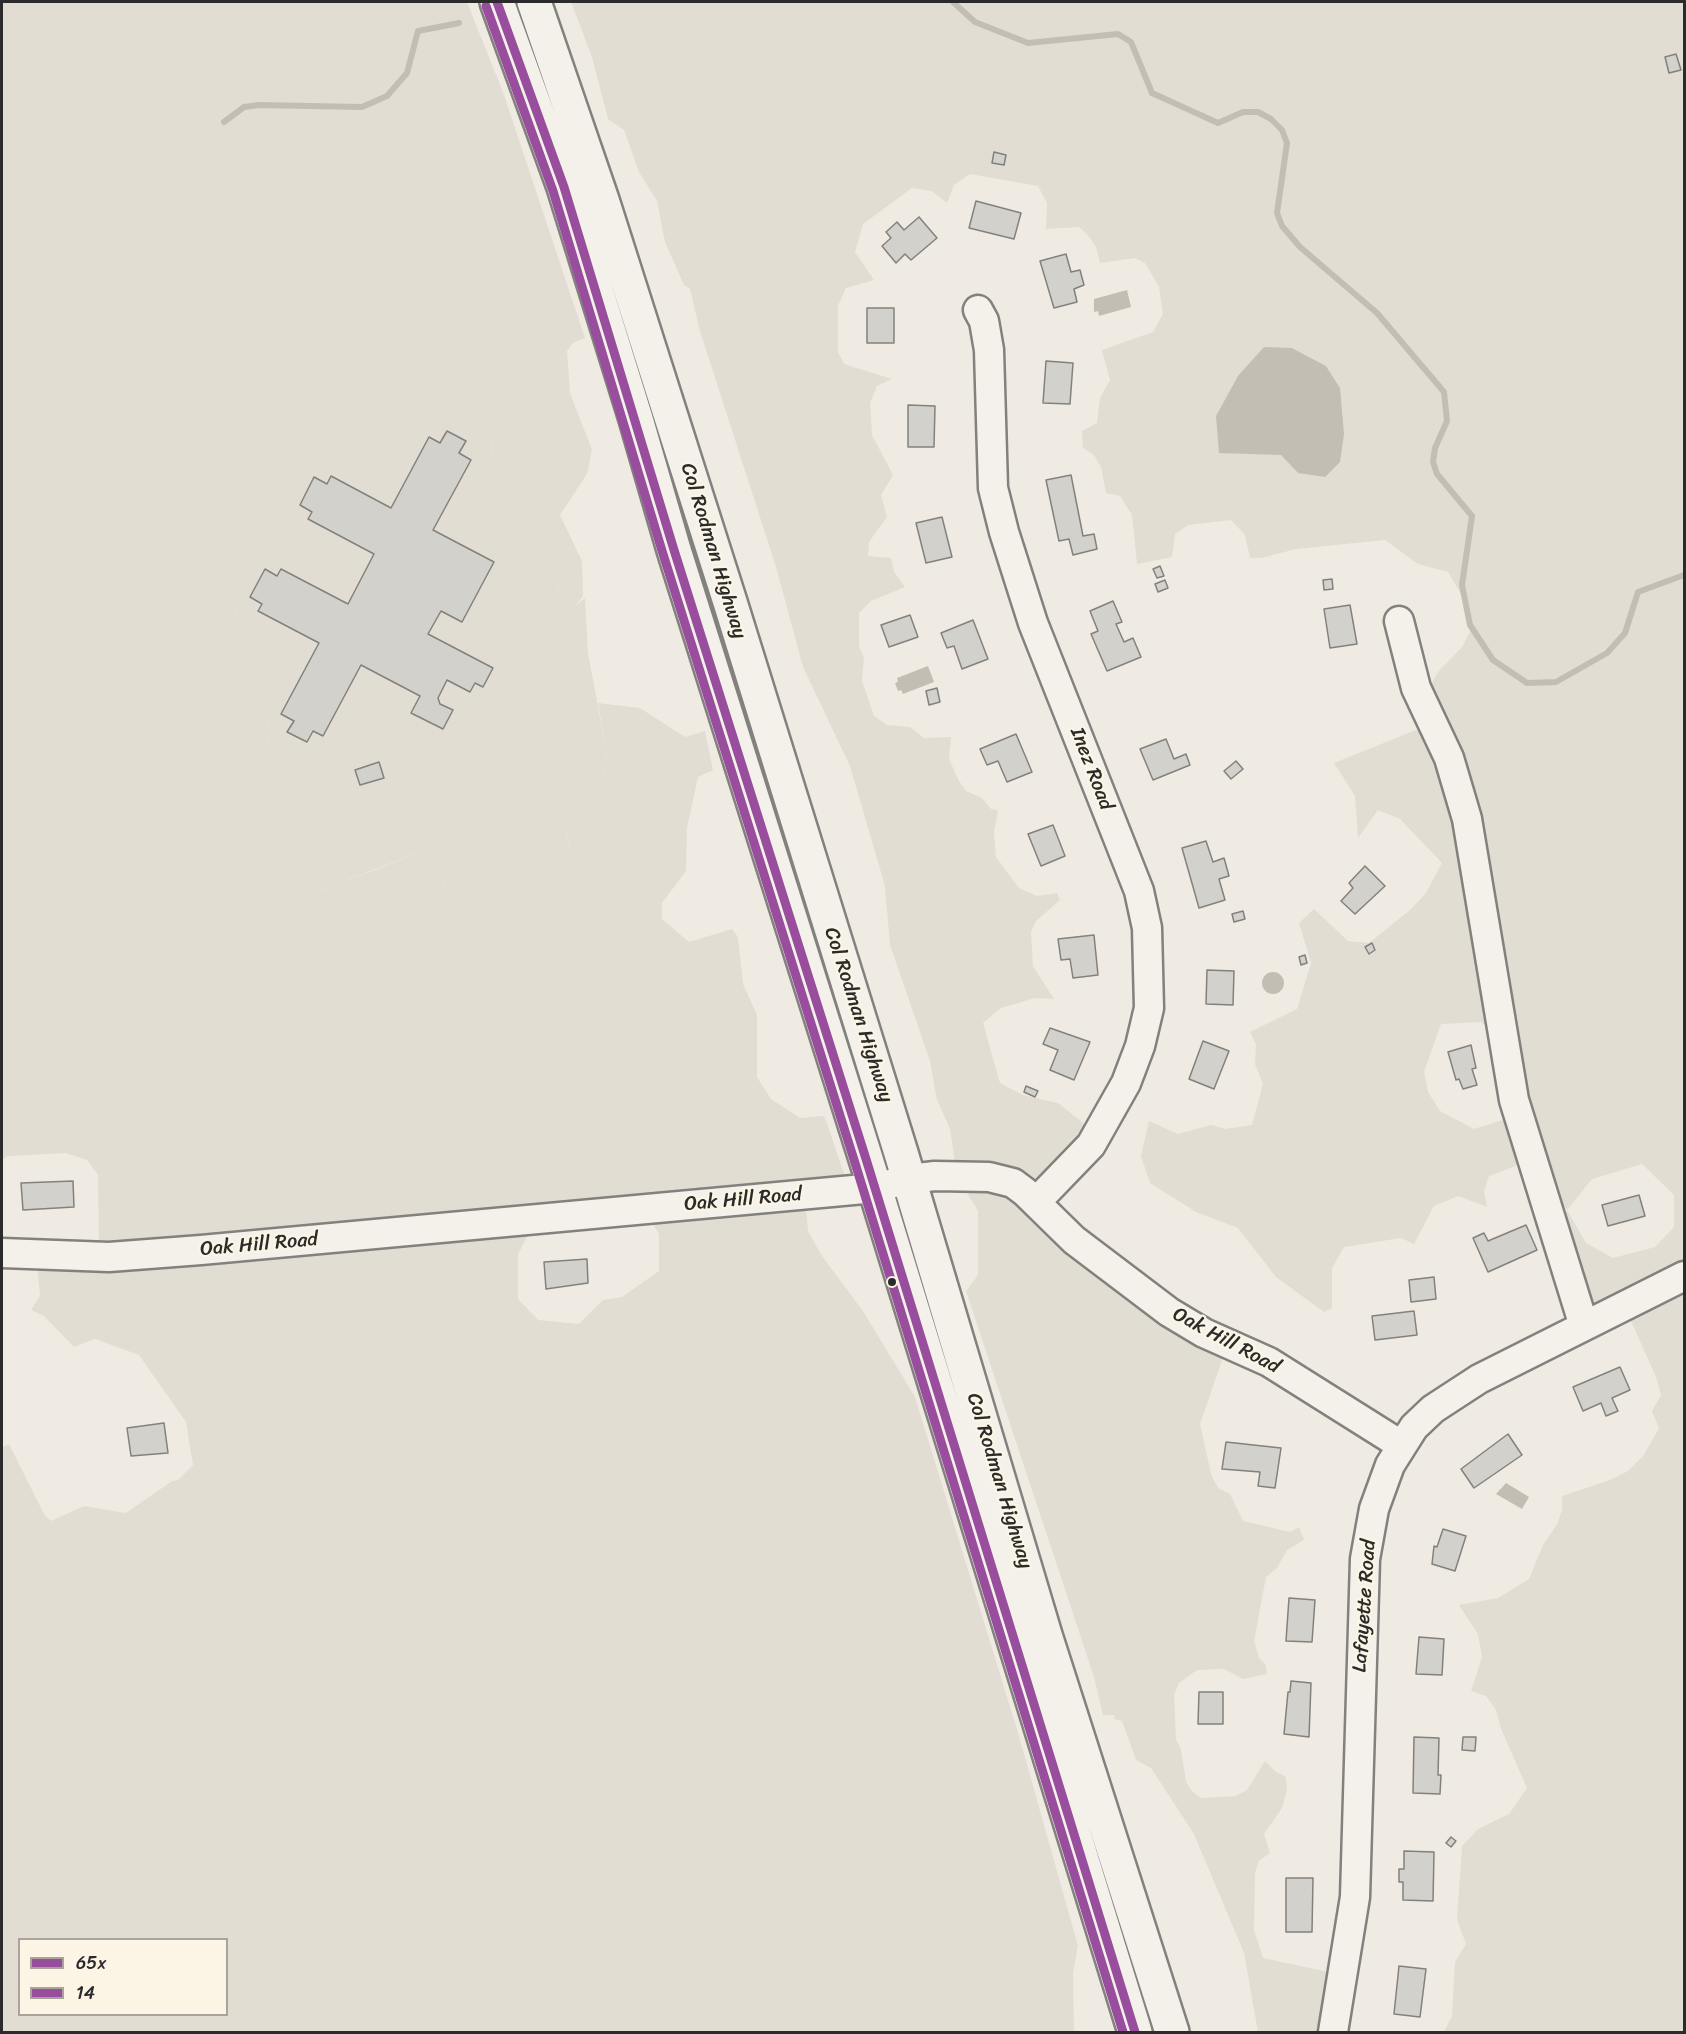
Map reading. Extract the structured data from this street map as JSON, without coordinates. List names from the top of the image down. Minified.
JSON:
{"streets":{"highway":["Col Rodman Highway"],"street":["Inez Road","Oak Hill Road","Lafayette Road"]},"crossings":[["Col Rodman Highway","Oak Hill Road"],["Inez Road","Oak Hill Road"],["Oak Hill Road","Lafayette Road"]],"lines":["transit line 65x","transit line 14"],"legend":["65x","14"]}
